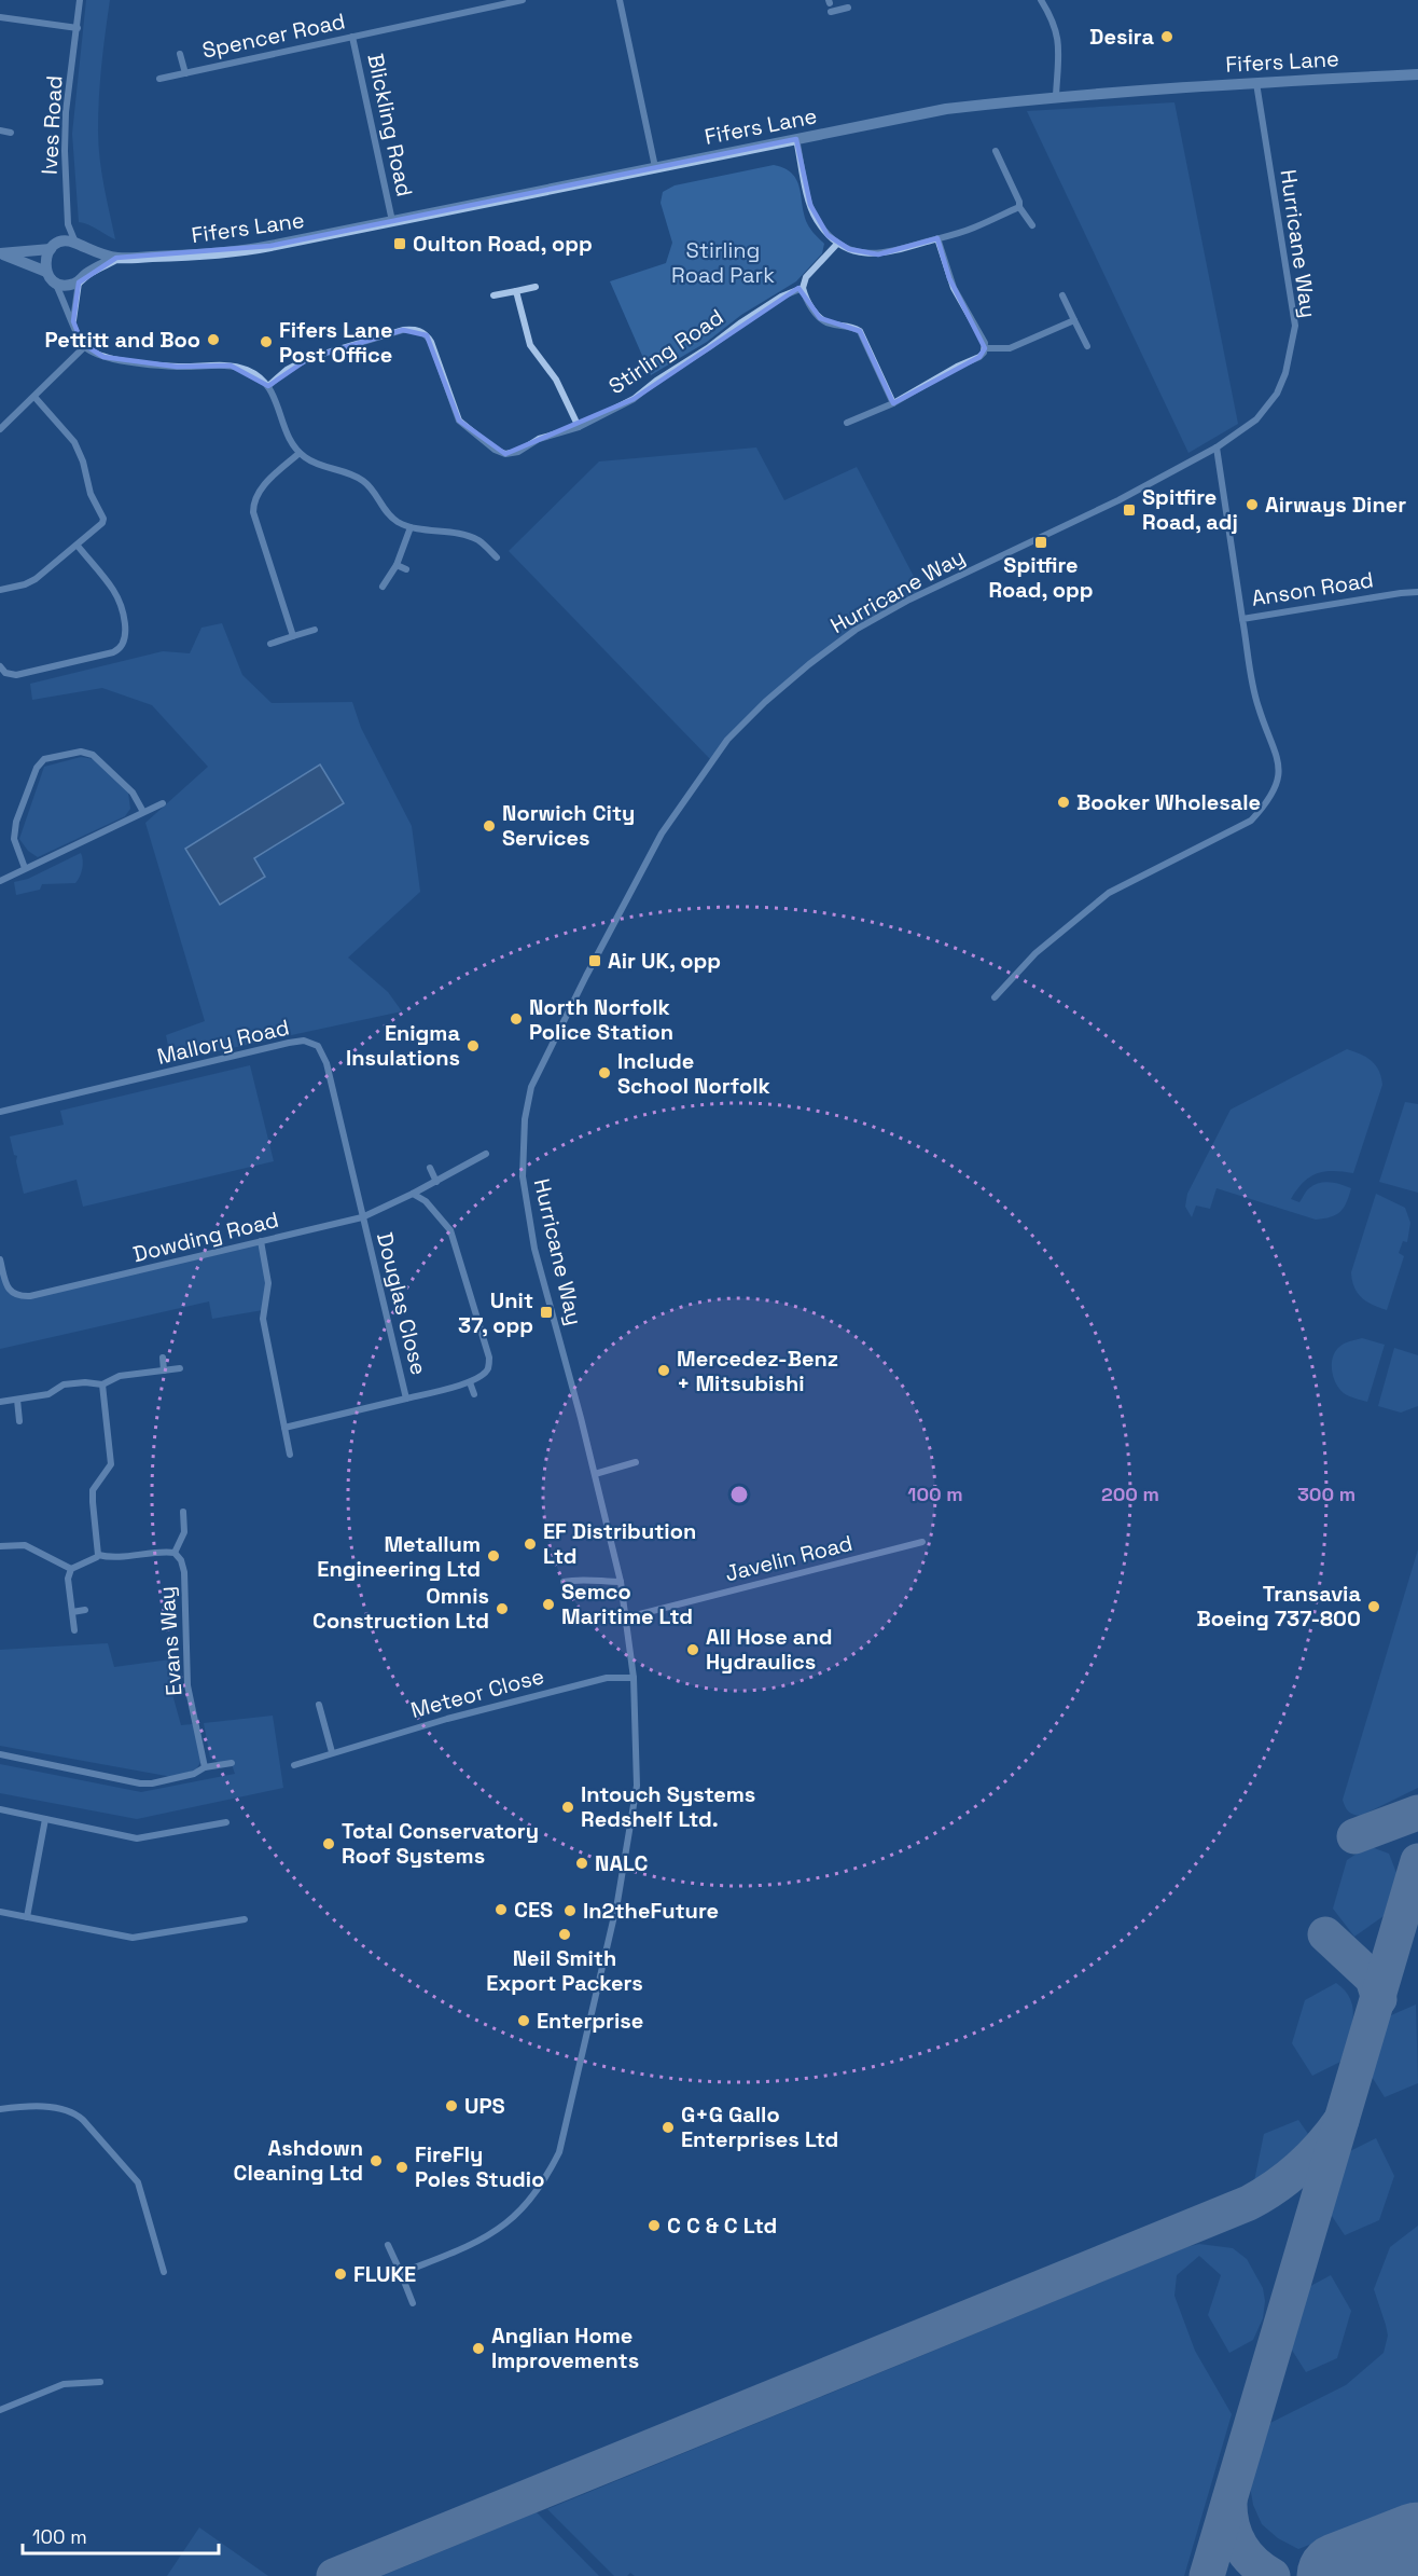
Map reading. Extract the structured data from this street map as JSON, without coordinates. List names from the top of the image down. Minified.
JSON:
{"streets":{"street":["Spencer Road","Fifers Lane","Ives Road","Blickling Road","Hurricane Way","Stirling Road","Anson Road","Mallory Road","Dowding Road","Douglas Close","Javelin Road","Evans Way","Meteor Close"]},"crossings":[["Spencer Road","Blickling Road"],["Fifers Lane","Ives Road"],["Fifers Lane","Blickling Road"],["Fifers Lane","Hurricane Way"],["Hurricane Way","Javelin Road"],["Hurricane Way","Meteor Close"],["Mallory Road","Dowding Road"],["Mallory Road","Douglas Close"],["Dowding Road","Douglas Close"]],"parks":["Stirling Road Park"],"places":{"other":["Desira","Pettitt and Boo","Fifers Lane Post Office","Airways Diner","Booker Wholesale","Norwich City Services","North Norfolk Police Station","Enigma Insulations","Include School Norfolk","Mercedez-Benz + Mitsubishi","EF Distribution Ltd","Metallum Engineering Ltd","Semco Maritime Ltd","Transavia Boeing 737-800","Omnis Construction Ltd","All Hose and Hydraulics","Intouch Systems Redshelf Ltd.","Total Conservatory Roof Systems","NALC","CES","In2theFuture","Neil Smith Export Packers","Enterprise","UPS","G+G Gallo Enterprises Ltd","Ashdown Cleaning Ltd","FireFly Poles Studio","C C & C Ltd","FLUKE","Anglian Home Improvements"],"transit":["Oulton Road, opp","Spitfire Road, adj","Spitfire Road, opp","Air UK, opp","Unit 37, opp"]},"scale_bar":"100 m","rings":["100 m","200 m","300 m"]}
